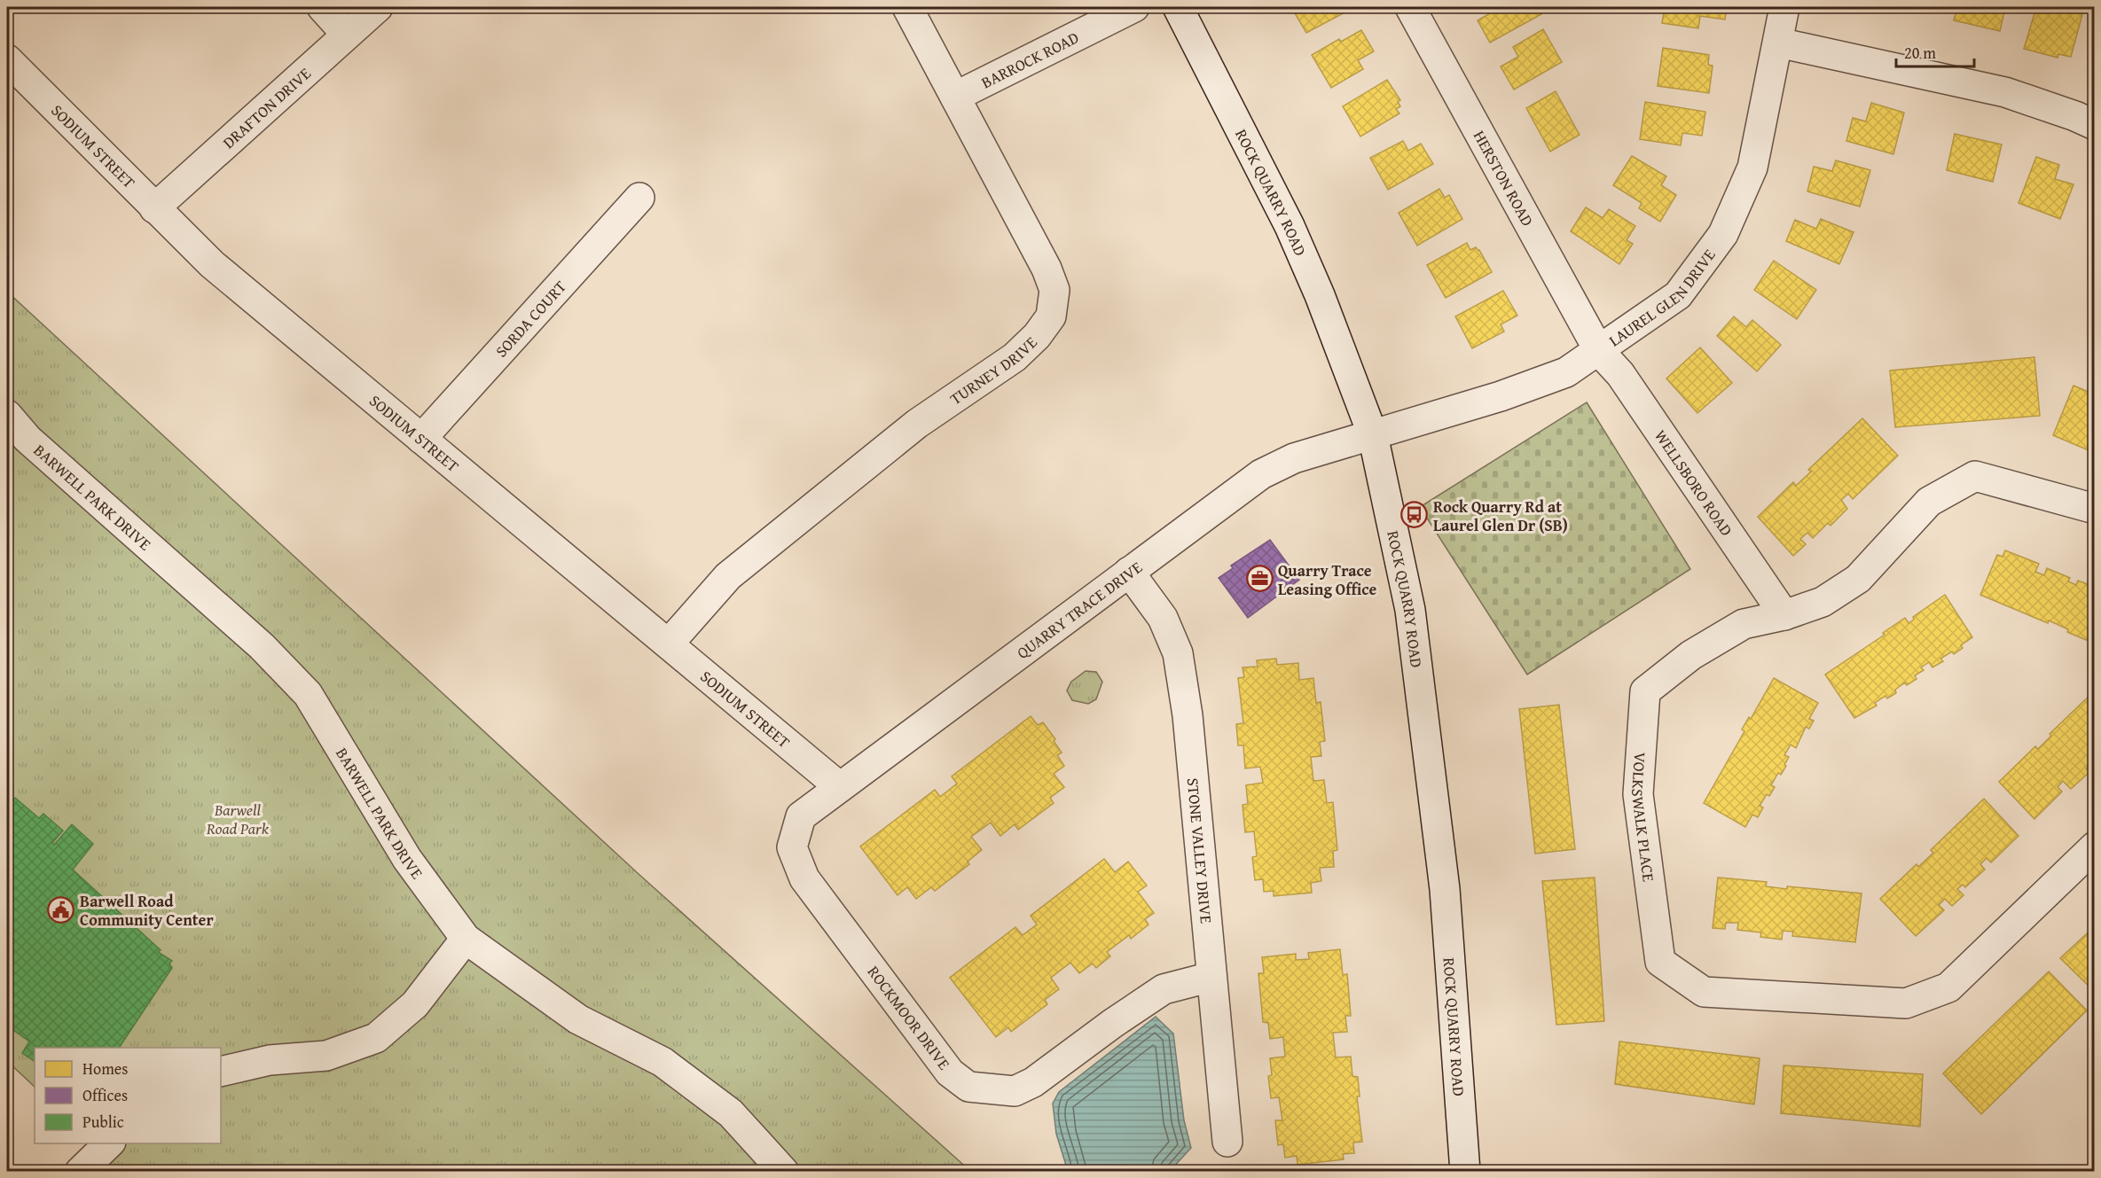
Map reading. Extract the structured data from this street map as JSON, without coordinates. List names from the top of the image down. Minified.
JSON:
{"streets":{"street":["BARROCK ROAD","DRAFTON DRIVE","SODIUM STREET","HERSTON ROAD","ROCK QUARRY ROAD","LAUREL GLEN DRIVE","SORDA COURT","TURNEY DRIVE","WELLSBORO ROAD","BARWELL PARK DRIVE","QUARRY TRACE DRIVE","VOLKSWALK PLACE","STONE VALLEY DRIVE","ROCKMOOR DRIVE"]},"crossings":[["BARROCK ROAD","TURNEY DRIVE"],["DRAFTON DRIVE","SODIUM STREET"],["SODIUM STREET","SORDA COURT"],["SODIUM STREET","TURNEY DRIVE"],["SODIUM STREET","QUARRY TRACE DRIVE"],["HERSTON ROAD","LAUREL GLEN DRIVE"],["HERSTON ROAD","WELLSBORO ROAD"],["ROCK QUARRY ROAD","LAUREL GLEN DRIVE"],["ROCK QUARRY ROAD","QUARRY TRACE DRIVE"],["LAUREL GLEN DRIVE","WELLSBORO ROAD"],["LAUREL GLEN DRIVE","QUARRY TRACE DRIVE"],["WELLSBORO ROAD","VOLKSWALK PLACE"],["QUARRY TRACE DRIVE","STONE VALLEY DRIVE"],["QUARRY TRACE DRIVE","ROCKMOOR DRIVE"],["STONE VALLEY DRIVE","ROCKMOOR DRIVE"]],"parks":["Barwell Road Park"],"places":{"bus stop":["Rock Quarry Rd at Laurel Glen Dr (SB)"],"office":["Quarry Trace Leasing Office"],"public building":["Barwell Road Community Center"]},"legend":["Homes","Offices","Public"],"scale_bar":"20 m"}
